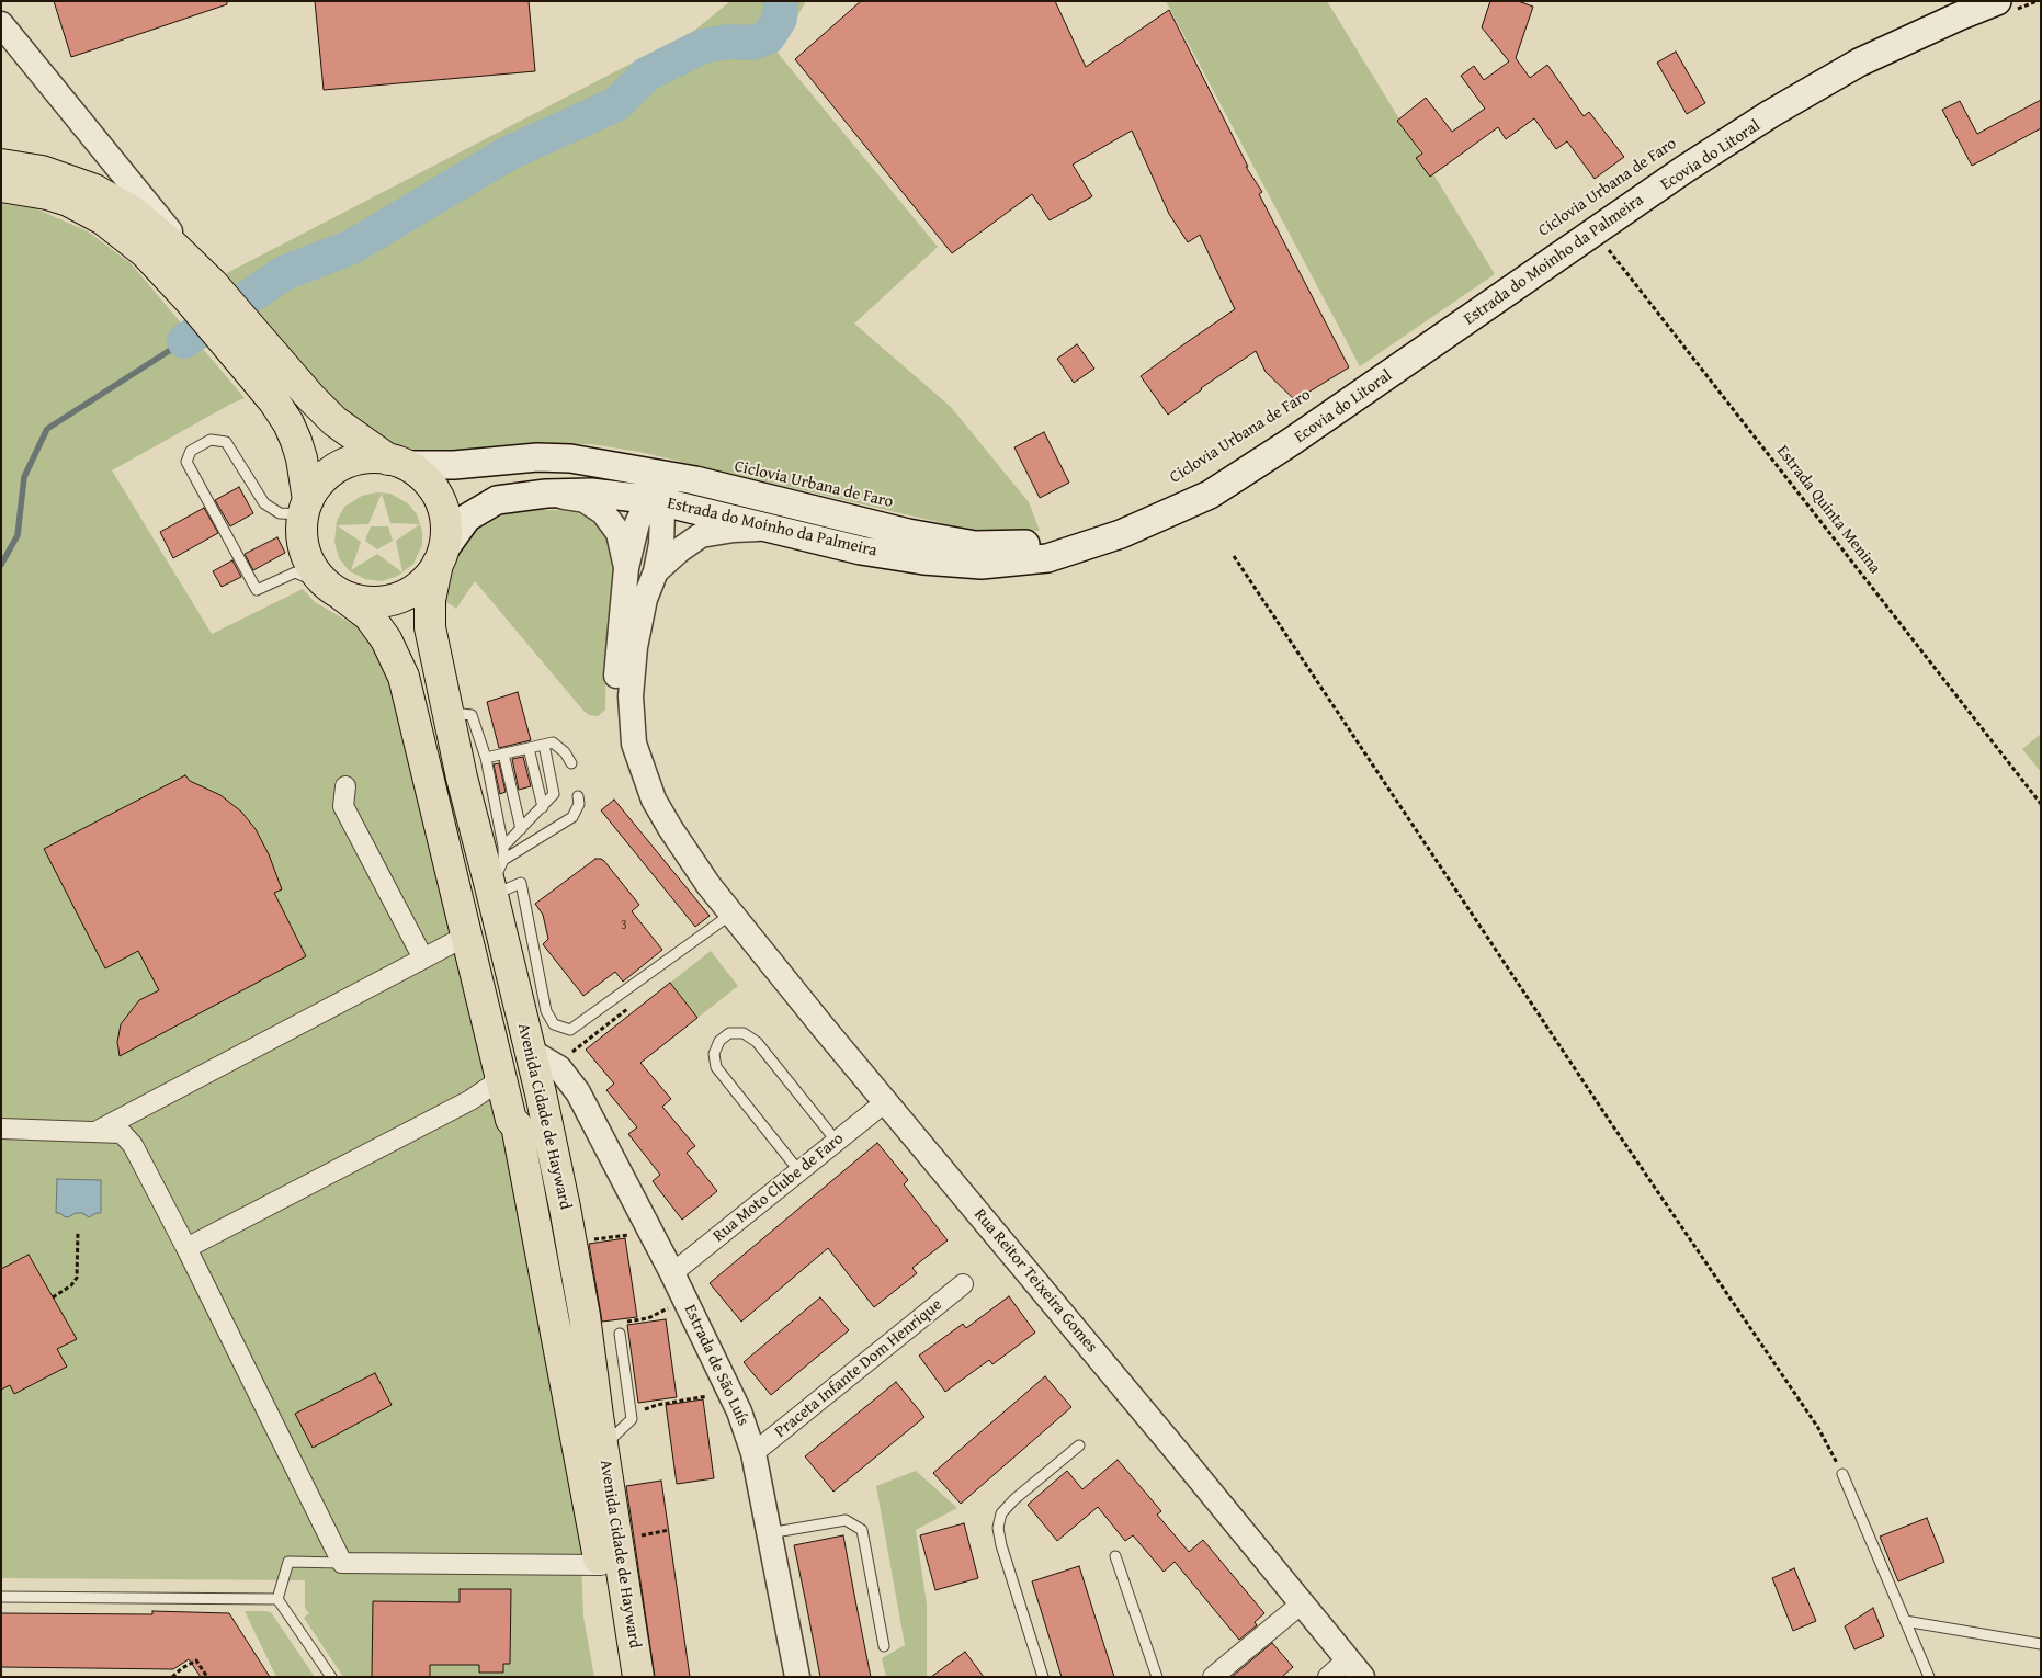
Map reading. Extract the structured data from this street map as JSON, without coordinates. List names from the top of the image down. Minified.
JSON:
{"streets":{"main road":["Estrada do Moinho da Palmeira","Avenida Cidade de Hayward"],"street":["Rua Moto Clube de Faro","Rua Reitor Teixeira Gomes","Estrada de São Luís","Praceta Infante Dom Henrique"],"path":["Estrada Quinta Menina"]},"crossings":[["Estrada do Moinho da Palmeira","Estrada Quinta Menina"],["Estrada do Moinho da Palmeira","Avenida Cidade de Hayward"],["Avenida Cidade de Hayward","Estrada de São Luís"],["Rua Moto Clube de Faro","Rua Reitor Teixeira Gomes"],["Rua Moto Clube de Faro","Estrada de São Luís"],["Estrada de São Luís","Praceta Infante Dom Henrique"]],"house_numbers":["3"]}
